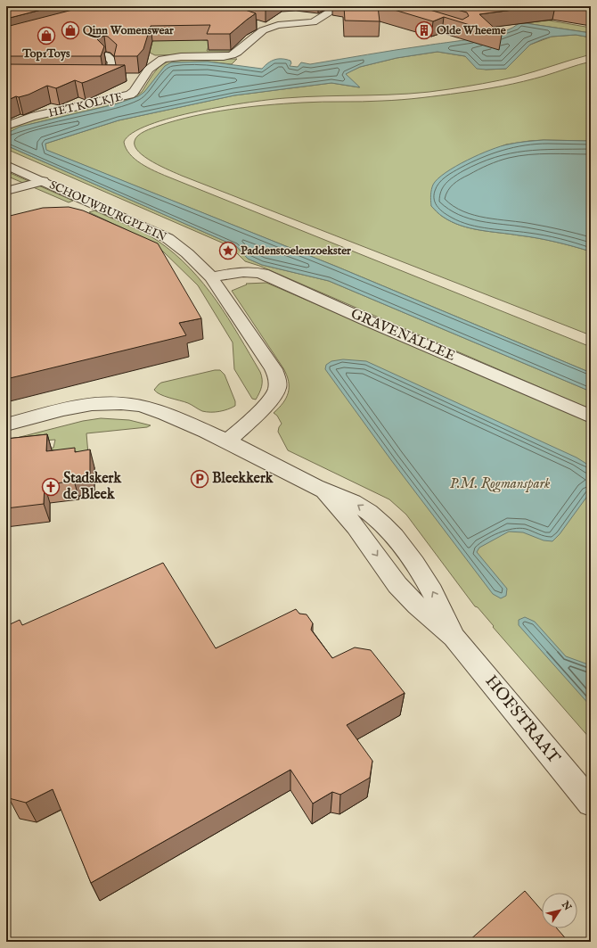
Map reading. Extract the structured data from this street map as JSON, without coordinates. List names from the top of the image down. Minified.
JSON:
{"streets":{"street":["HET KOLKJE","SCHOUWBURGPLEIN","GRAVENALLEE","HOFSTRAAT"]},"crossings":[["SCHOUWBURGPLEIN","GRAVENALLEE"],["SCHOUWBURGPLEIN","HOFSTRAAT"]],"parks":["P.M. Rogmanspark"],"places":{"shop":["Qinn Womenswear","Top1Toys"],"building":["Olde Wheeme"],"place":["Paddenstoelenzoekster"],"parking":["Bleekkerk"],"church":["Stadskerk de Bleek"]},"north":"top right"}
